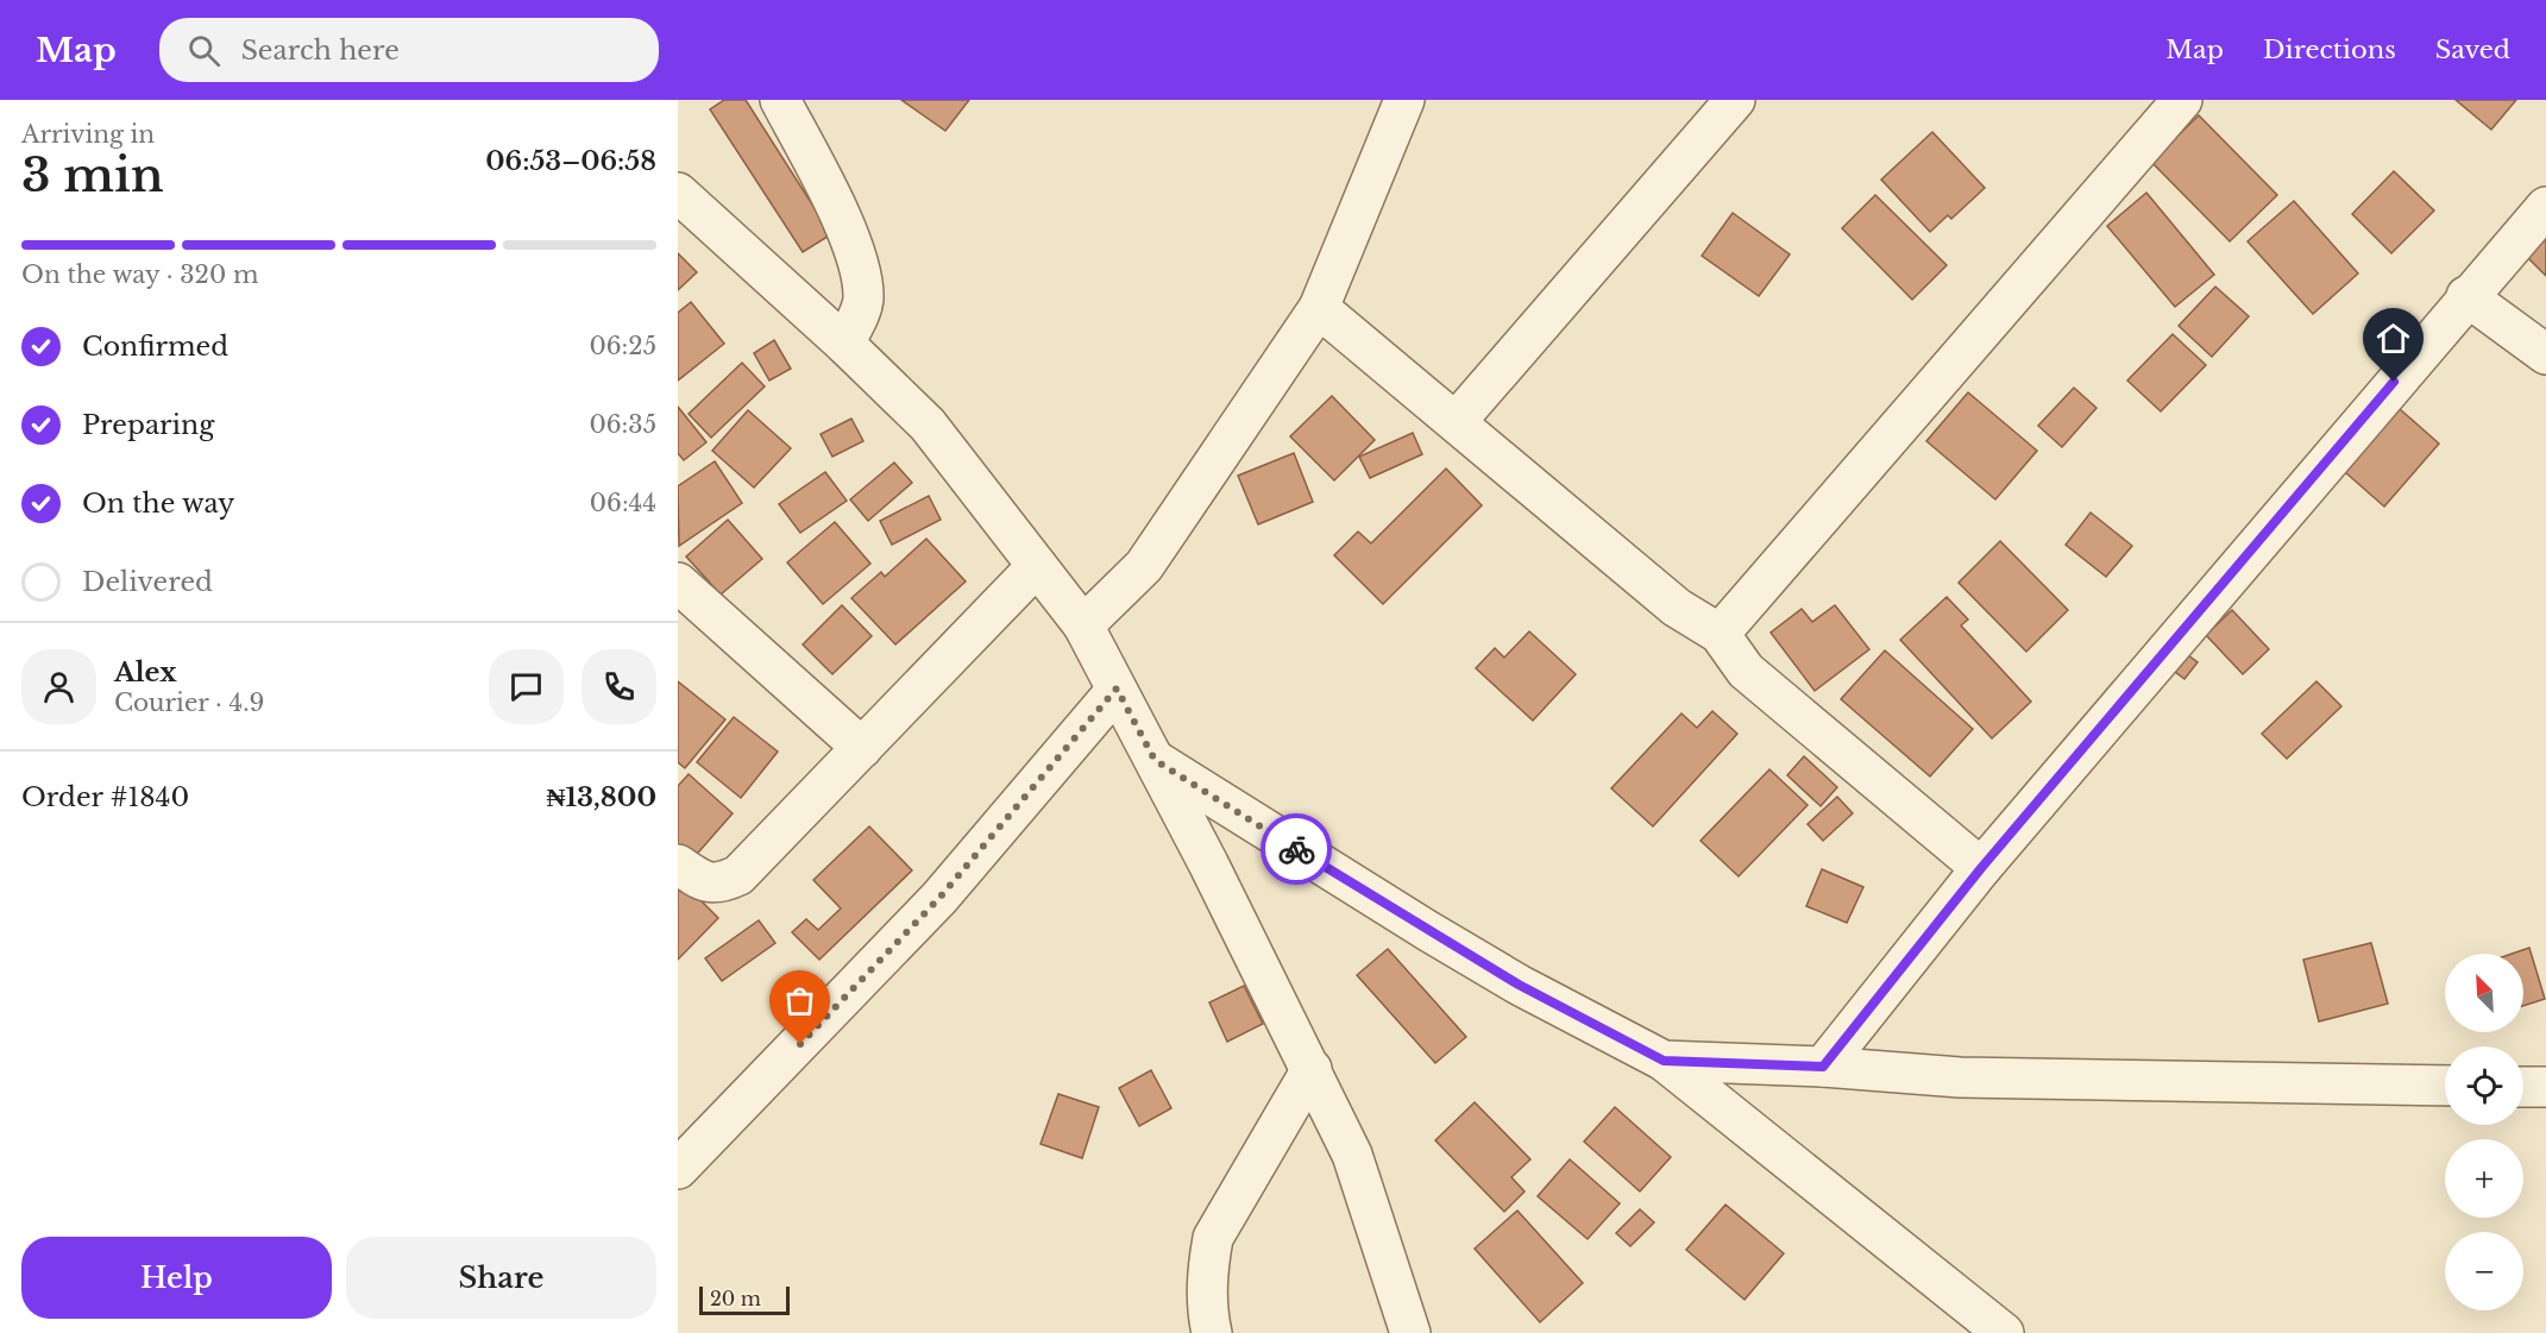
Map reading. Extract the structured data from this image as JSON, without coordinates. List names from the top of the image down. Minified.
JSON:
{"scale_bar":"20 m","north":"top left","page":{"header":"Map","search":"Search here","nav":["Map","Directions","Saved"],"heading":["3 min","Arriving in","06:53–06:58"],"panel":["Alex","Courier · 4.9","Order #1840","₦13,800"],"bar":"On the way · 320 m","list":[["Confirmed","06:25"],["Preparing","06:35"],["On the way","06:44"],"Delivered"],"map_buttons":["+","−"],"buttons":["Help","Share"],"scale":"20 m"}}
